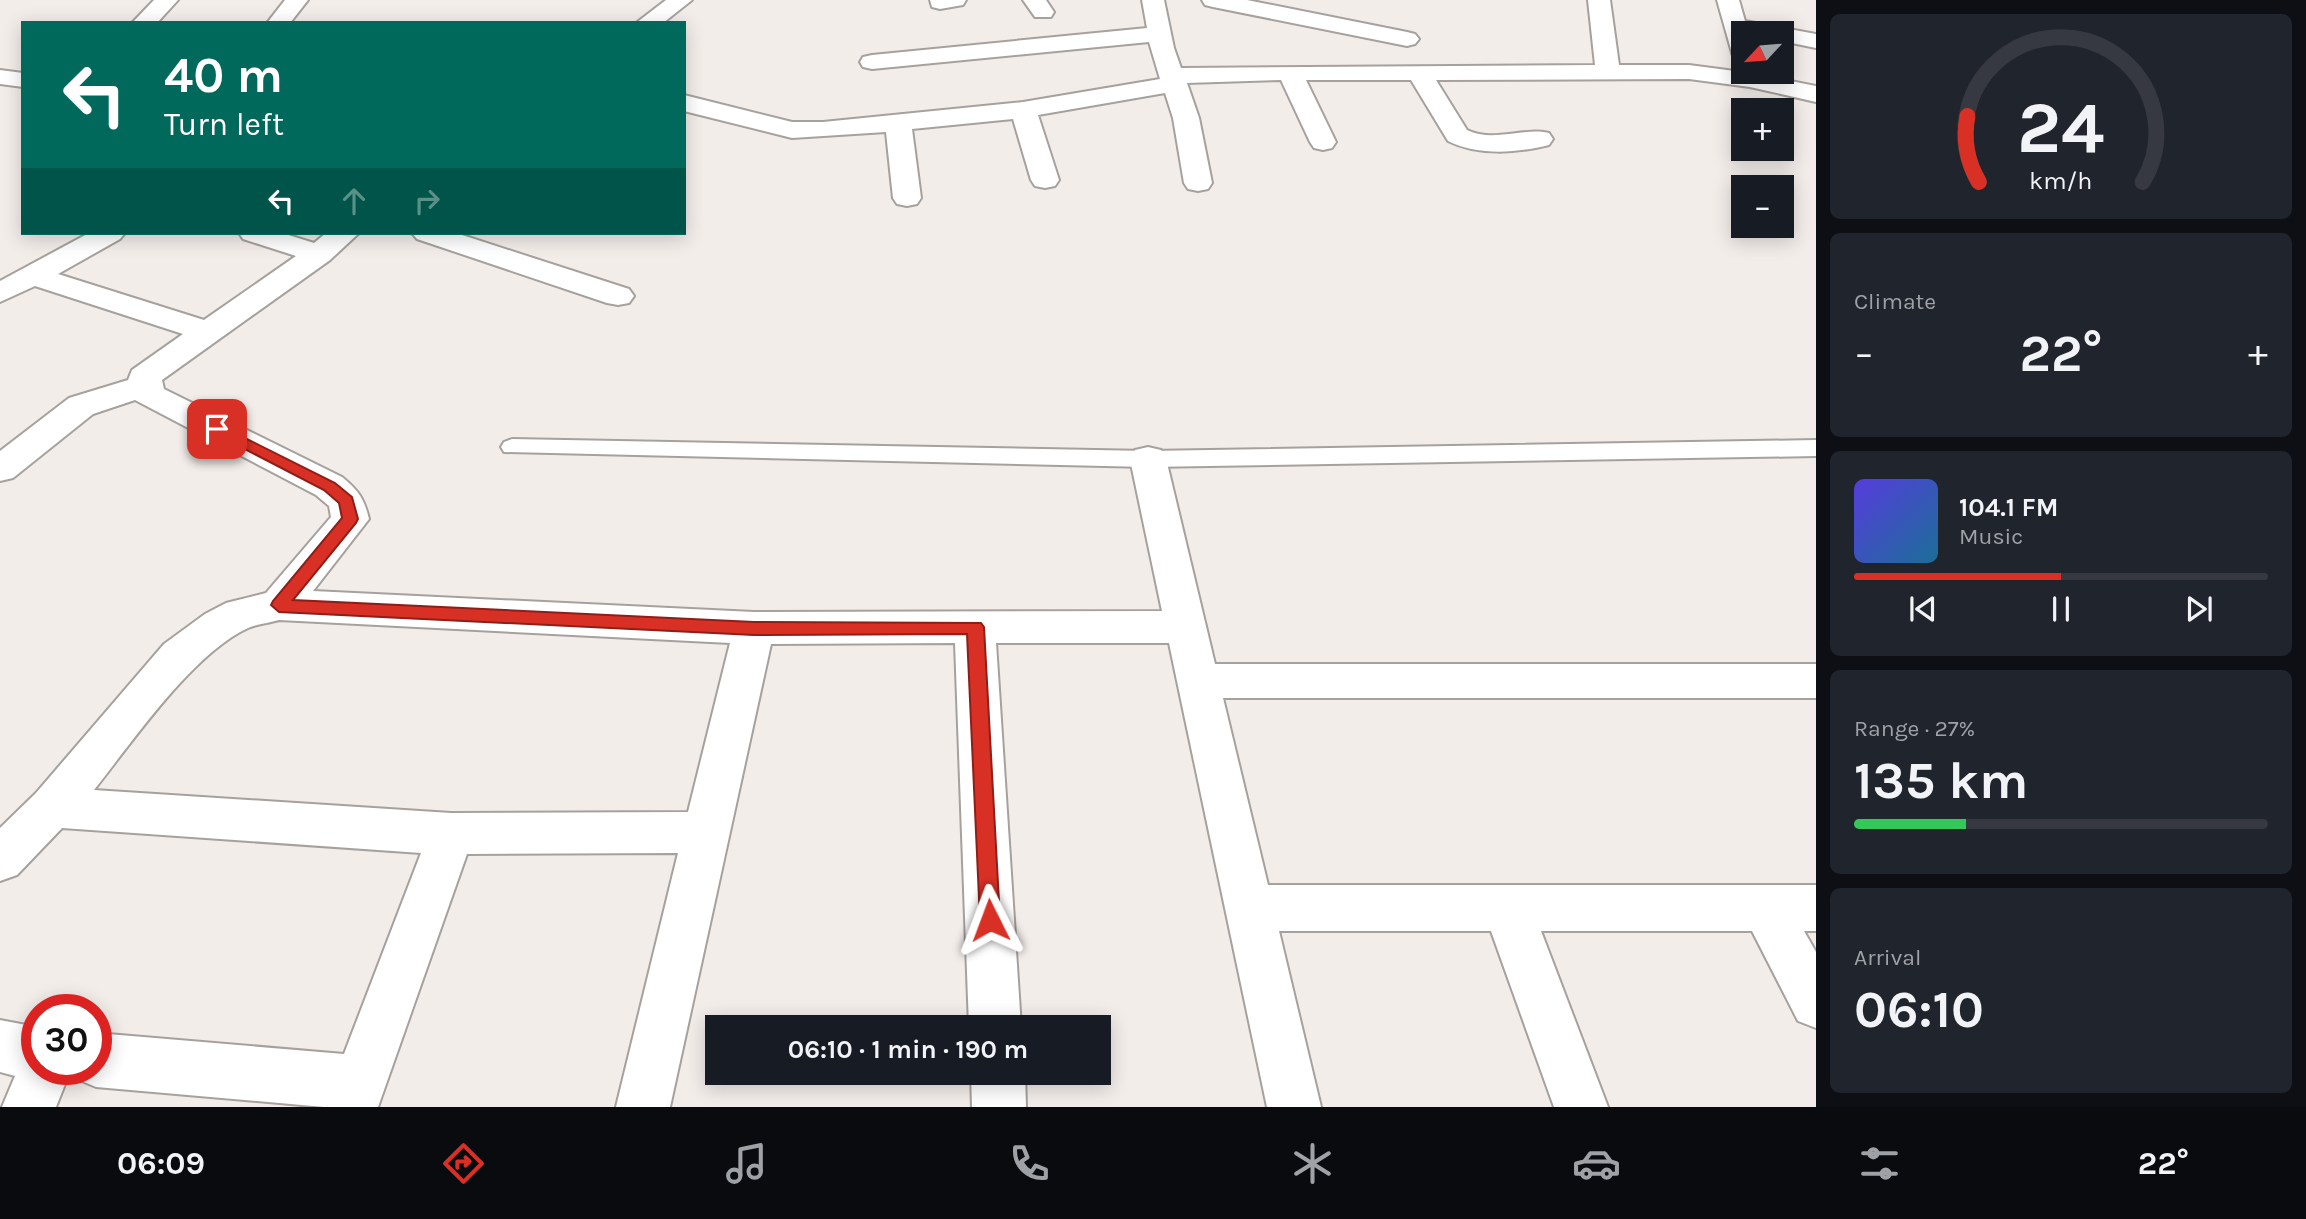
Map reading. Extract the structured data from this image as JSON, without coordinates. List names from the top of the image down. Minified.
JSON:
{"north":"bottom left","page":{"map_buttons":["+","−"],"turn":["40 m","Turn left"],"tile":["Climate",["Range · 27%","135 km"],["Arrival","06:10"]],"heat":["−","22°","+"],"song":["104.1 FM","Music"],"limit":"30","trip":"06:10 · 1 min · 190 m","tabs":["06:09","22°"],"gauge":["24","km/h"]}}
